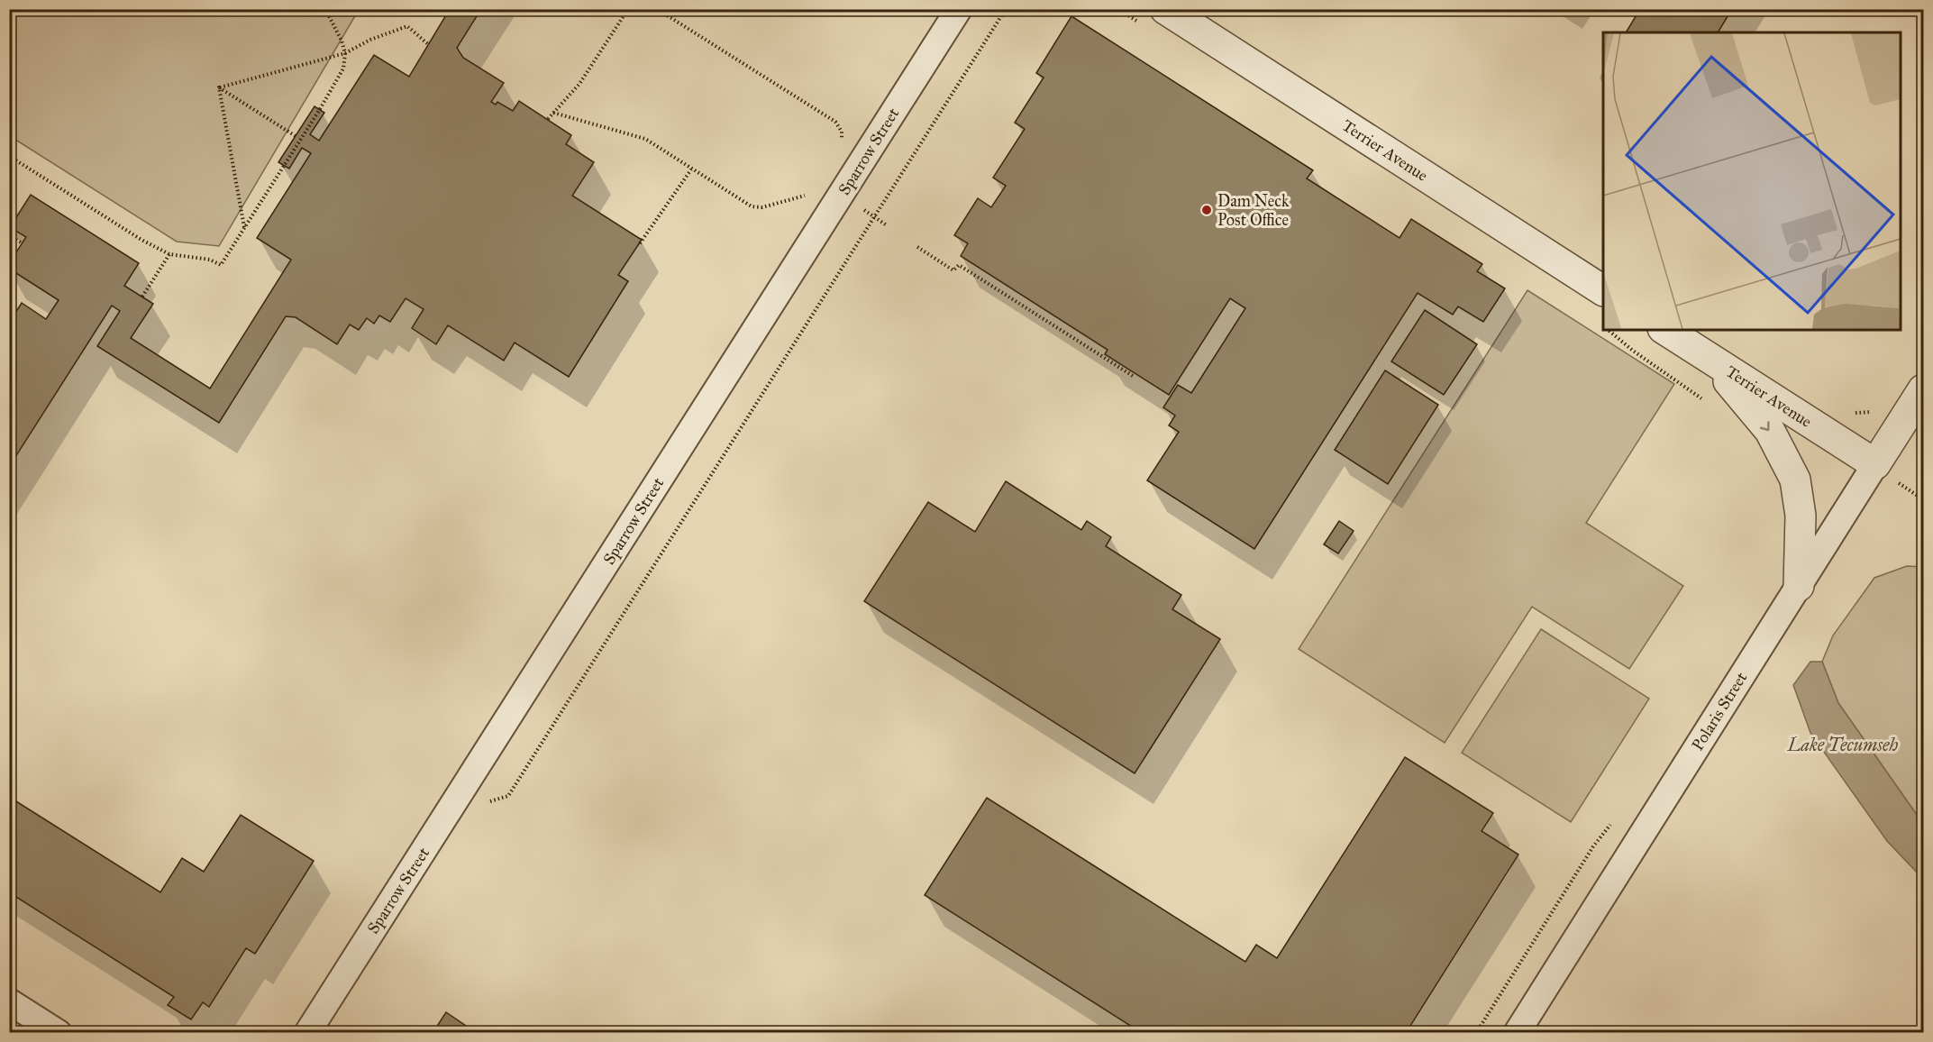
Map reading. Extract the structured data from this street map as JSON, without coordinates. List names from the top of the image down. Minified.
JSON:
{"streets":{"street":["Terrier Avenue","Sparrow Street","Polaris Street"]},"crossings":[["Terrier Avenue","Polaris Street"]],"water":["Lake Tecumseh"],"places":["Dam Neck Post Office"]}
